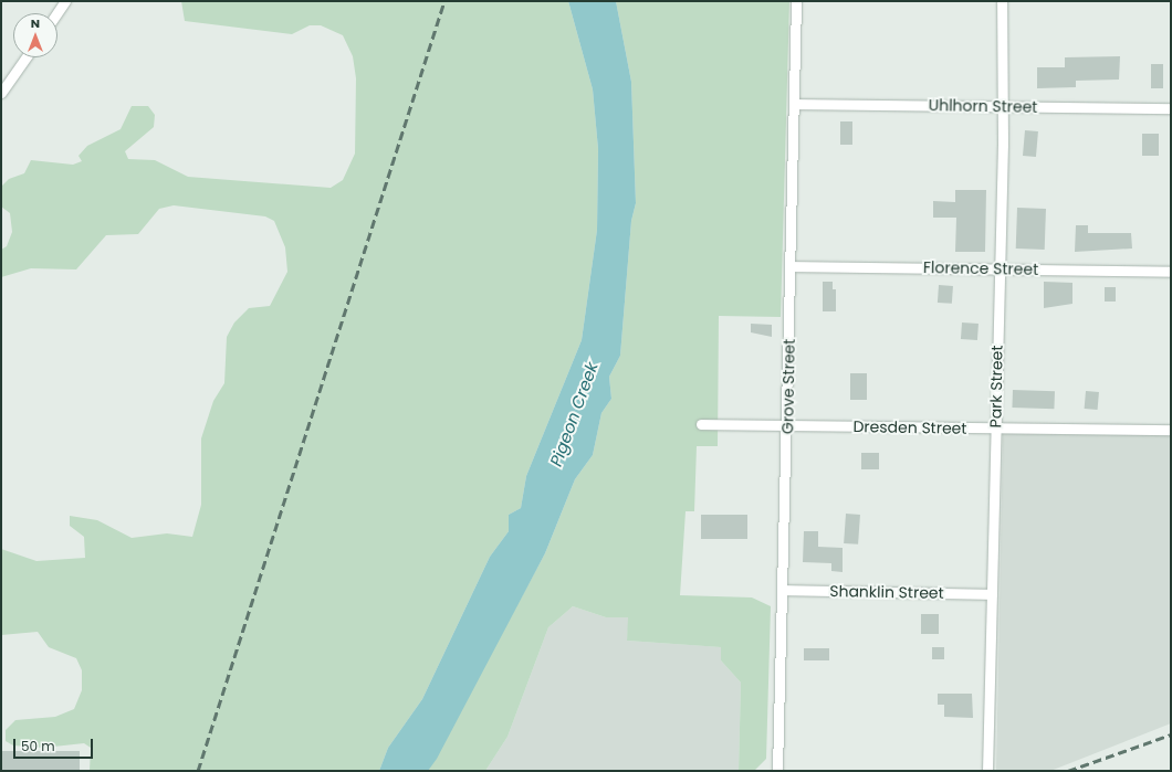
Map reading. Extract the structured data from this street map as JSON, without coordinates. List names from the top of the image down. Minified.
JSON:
{"streets":{"street":["Uhlhorn Street","Florence Street","Grove Street","Park Street","Dresden Street","Shanklin Street"]},"crossings":[["Uhlhorn Street","Grove Street"],["Uhlhorn Street","Park Street"],["Florence Street","Grove Street"],["Florence Street","Park Street"],["Grove Street","Dresden Street"],["Grove Street","Shanklin Street"],["Park Street","Dresden Street"],["Park Street","Shanklin Street"]],"water":["Pigeon Creek"],"scale_bar":"50 m","north":"top"}
